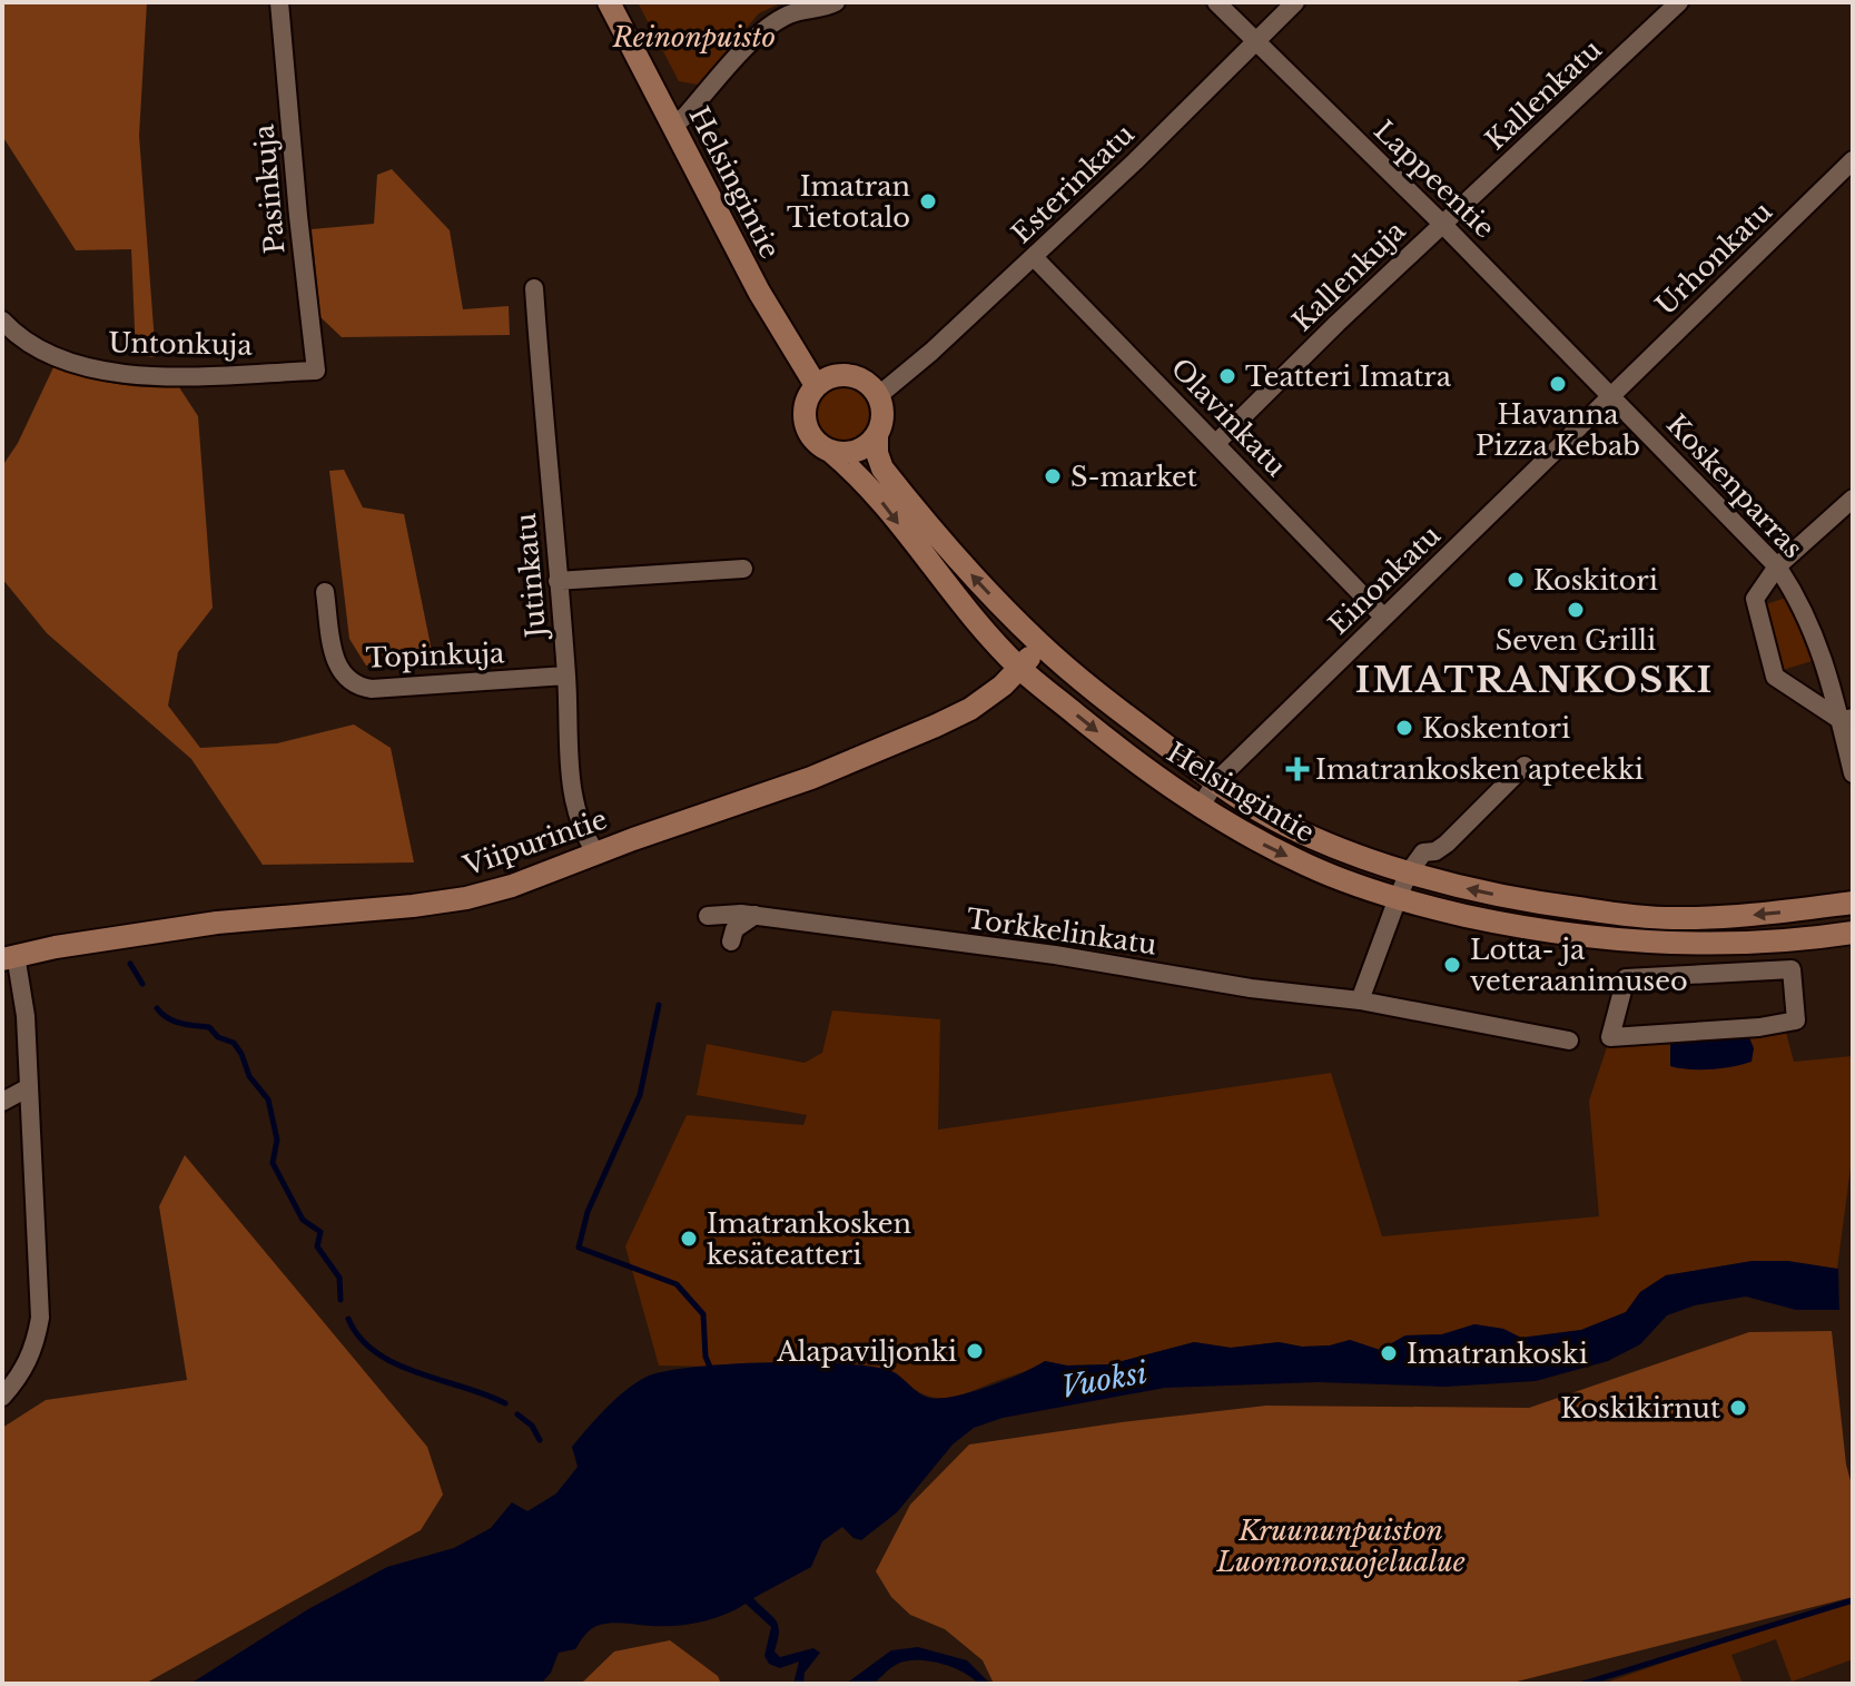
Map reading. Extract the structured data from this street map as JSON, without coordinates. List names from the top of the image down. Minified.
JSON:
{"streets":{"main road":["Helsingintie","Viipurintie"],"street":["Kallenkatu","Lappeentie","Esterinkatu","Pasinkuja","Urhonkatu","Kallenkuja","Untonkuja","Olavinkatu","Koskenparras","Jutinkatu","Einonkatu","Topinkuja","Torkkelinkatu"]},"crossings":[["Kallenkatu","Lappeentie"],["Kallenkatu","Kallenkuja"],["Lappeentie","Esterinkatu"],["Lappeentie","Urhonkatu"],["Lappeentie","Kallenkuja"],["Lappeentie","Koskenparras"],["Lappeentie","Einonkatu"],["Helsingintie","Esterinkatu"],["Helsingintie","Einonkatu"],["Helsingintie","Viipurintie"],["Esterinkatu","Olavinkatu"],["Pasinkuja","Untonkuja"],["Urhonkatu","Koskenparras"],["Urhonkatu","Einonkatu"],["Kallenkuja","Olavinkatu"],["Olavinkatu","Einonkatu"],["Koskenparras","Einonkatu"],["Jutinkatu","Topinkuja"],["Jutinkatu","Viipurintie"]],"districts":["IMATRANKOSKI"],"water":["Vuoksi"],"parks":["Reinonpuisto","Kruununpuiston Luonnonsuojelualue"],"places":{"other":["Imatran Tietotalo","Teatteri Imatra","Havanna Pizza Kebab","S-market","Koskitori","Seven Grilli","Koskentori","Lotta- ja veteraanimuseo","Imatrankosken kesäteatteri","Alapaviljonki","Imatrankoski","Koskikirnut"],"health":["Imatrankosken apteekki"]}}
